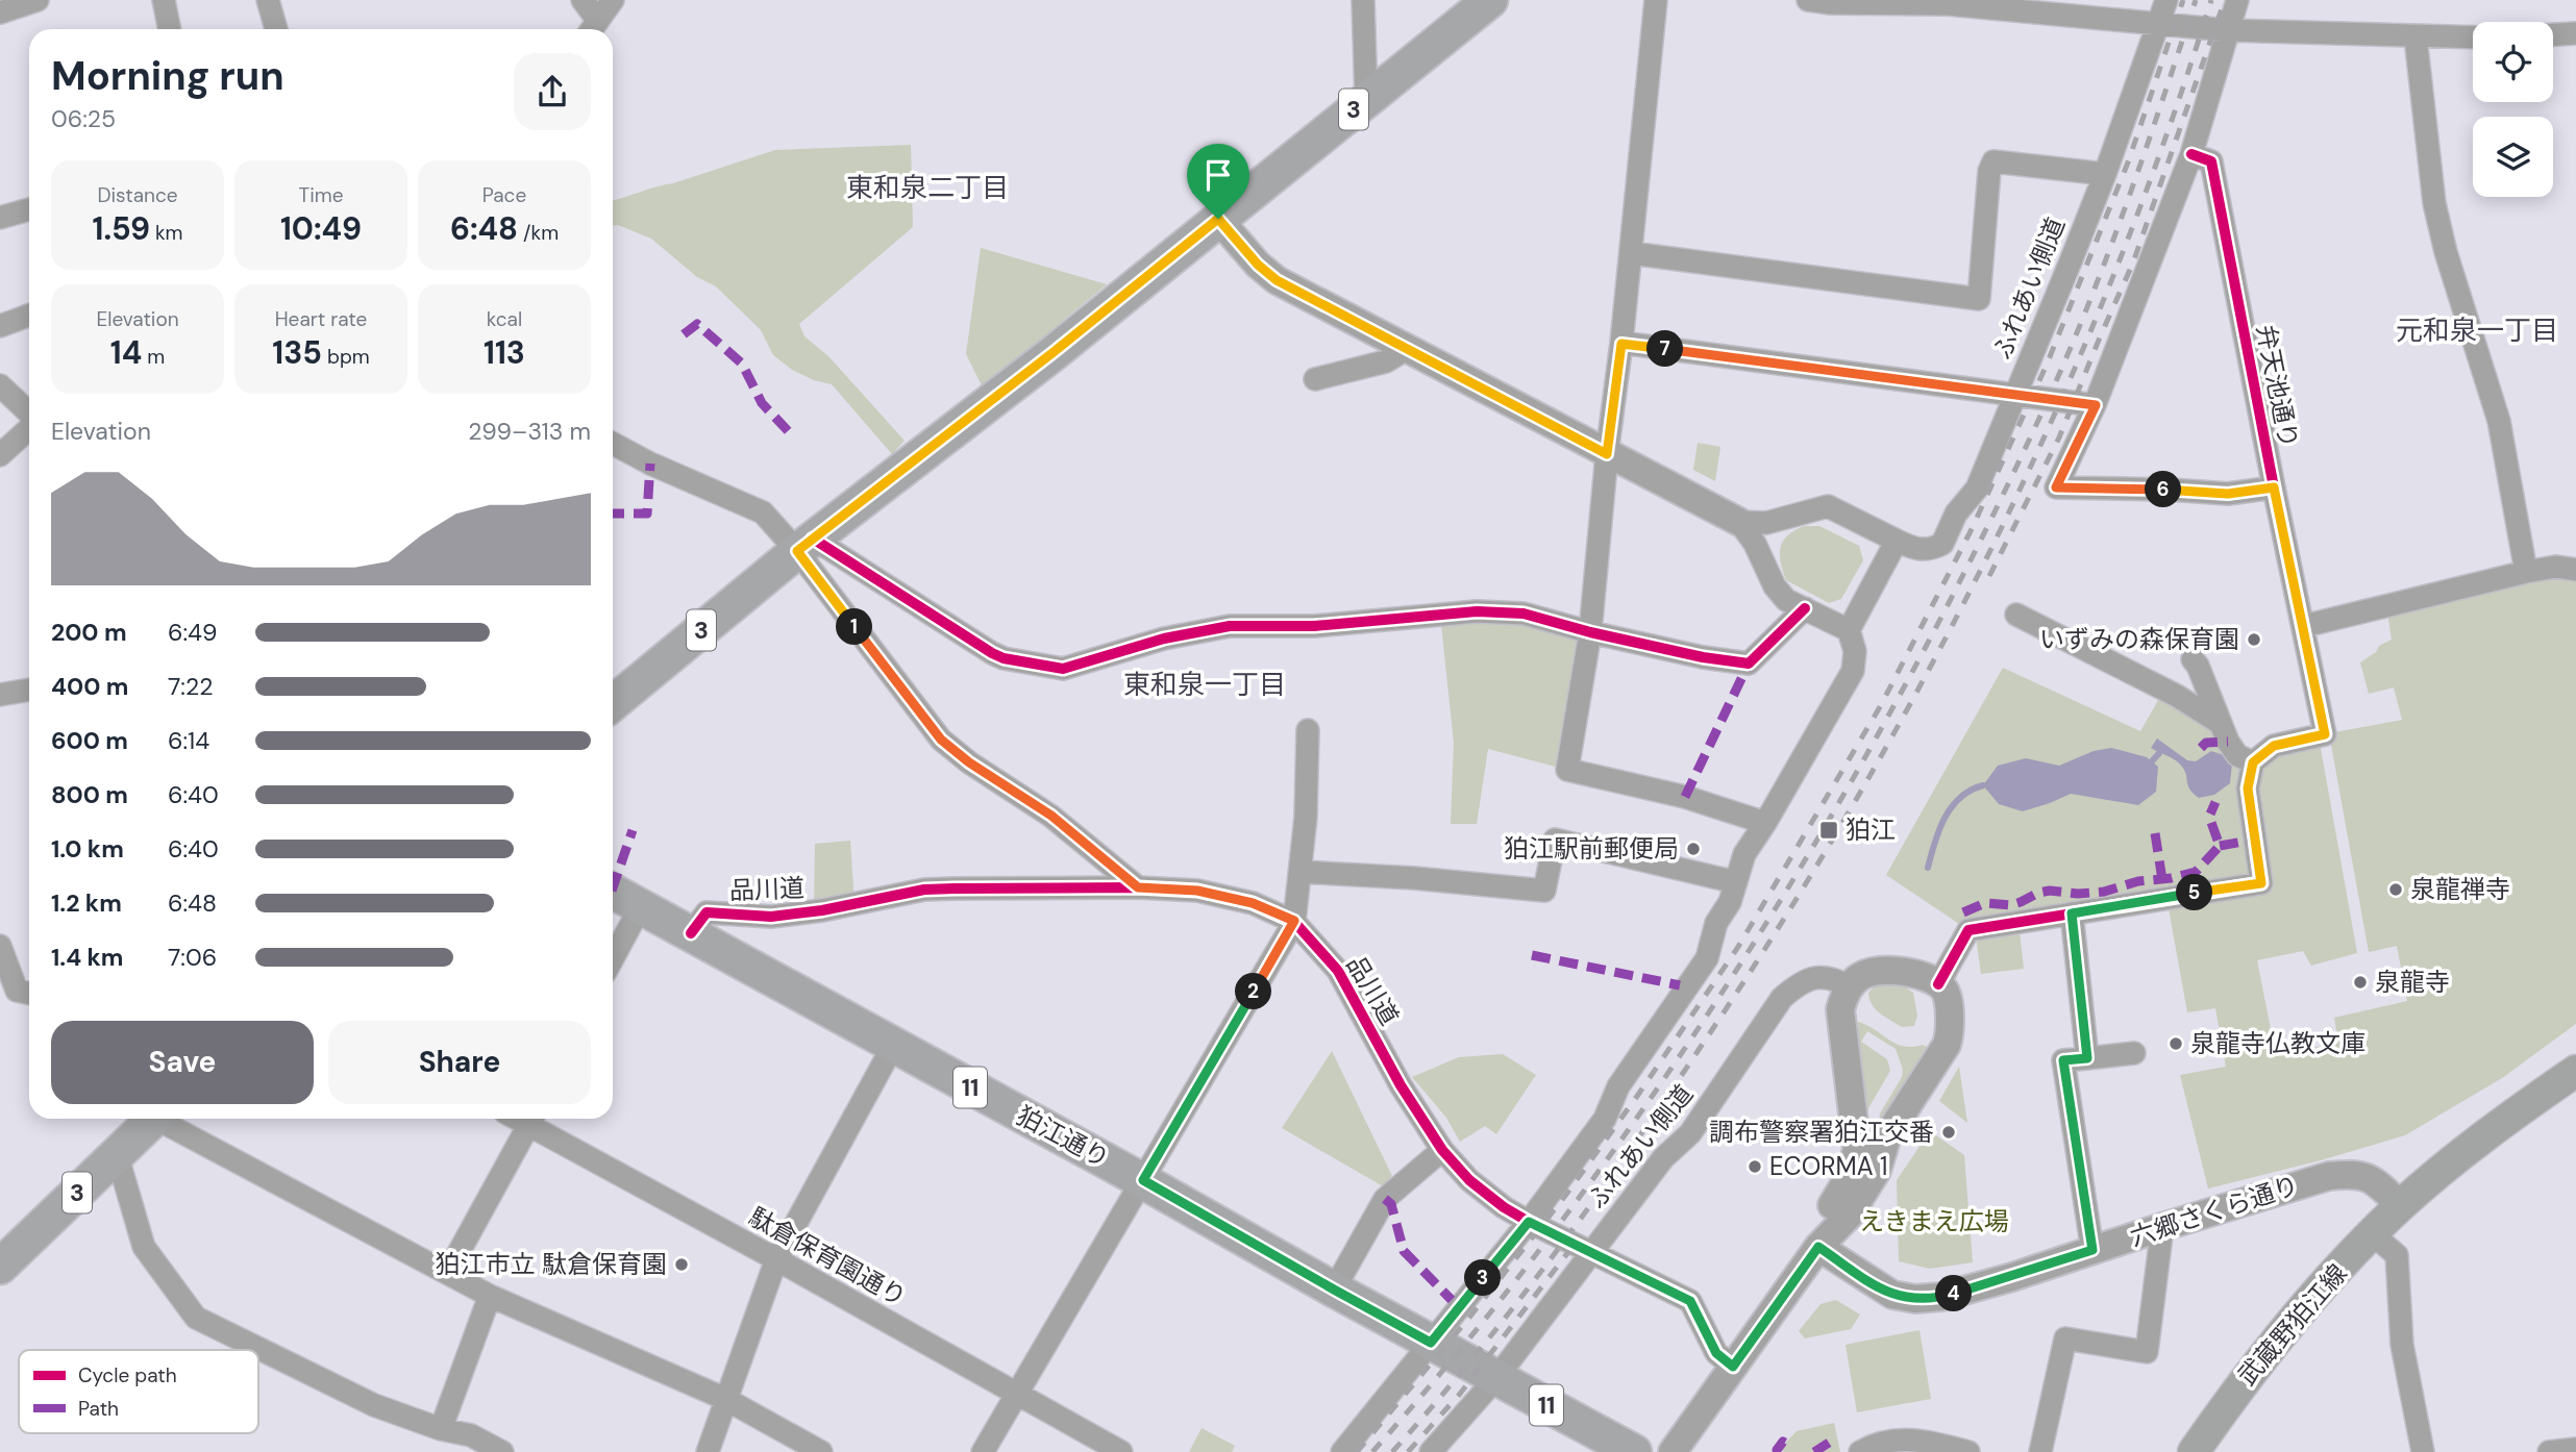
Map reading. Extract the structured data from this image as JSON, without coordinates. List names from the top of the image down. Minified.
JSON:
{"streets":{"main road":["3","11","狛江通り","武蔵野狛江線"],"street":["ふれあい側道","弁天池通り","品川道","六郷さくら通り","駄倉保育園通り"]},"crossings":[["ふれあい側道","品川道"],["ふれあい側道","狛江通り"],["品川道","狛江通り"],["六郷さくら通り","武蔵野狛江線"]],"districts":["東和泉二丁目","元和泉一丁目","東和泉一丁目"],"parks":["えきまえ広場"],"places":{"other":["いずみの森保育園","狛江駅前郵便局","泉龍禅寺","泉龍寺","泉龍寺仏教文庫","調布警察署狛江交番","ECORMA 1","狛江市立 駄倉保育園"],"transit":["狛江"]},"legend":["Cycle path","Path"],"page":{"heading":["Morning run","06:25"],"stats":[["Distance","1.59 km"],["Time","10:49"],["Pace","6:48 /km"],["Elevation","14 m"],["Heart rate","135 bpm"],["kcal","113"]],"pins":["7","6","1","5","2","3","4"],"chart":["Elevation","299–313 m"],"list":[{"name":"200 m","note":"6:49"},{"name":"400 m","note":"7:22"},{"name":"600 m","note":"6:14"},{"name":"800 m","note":"6:40"},{"name":"1.0 km","note":"6:40"},{"name":"1.2 km","note":"6:48"},{"name":"1.4 km","note":"7:06"}],"buttons":["Save","Share"]}}
